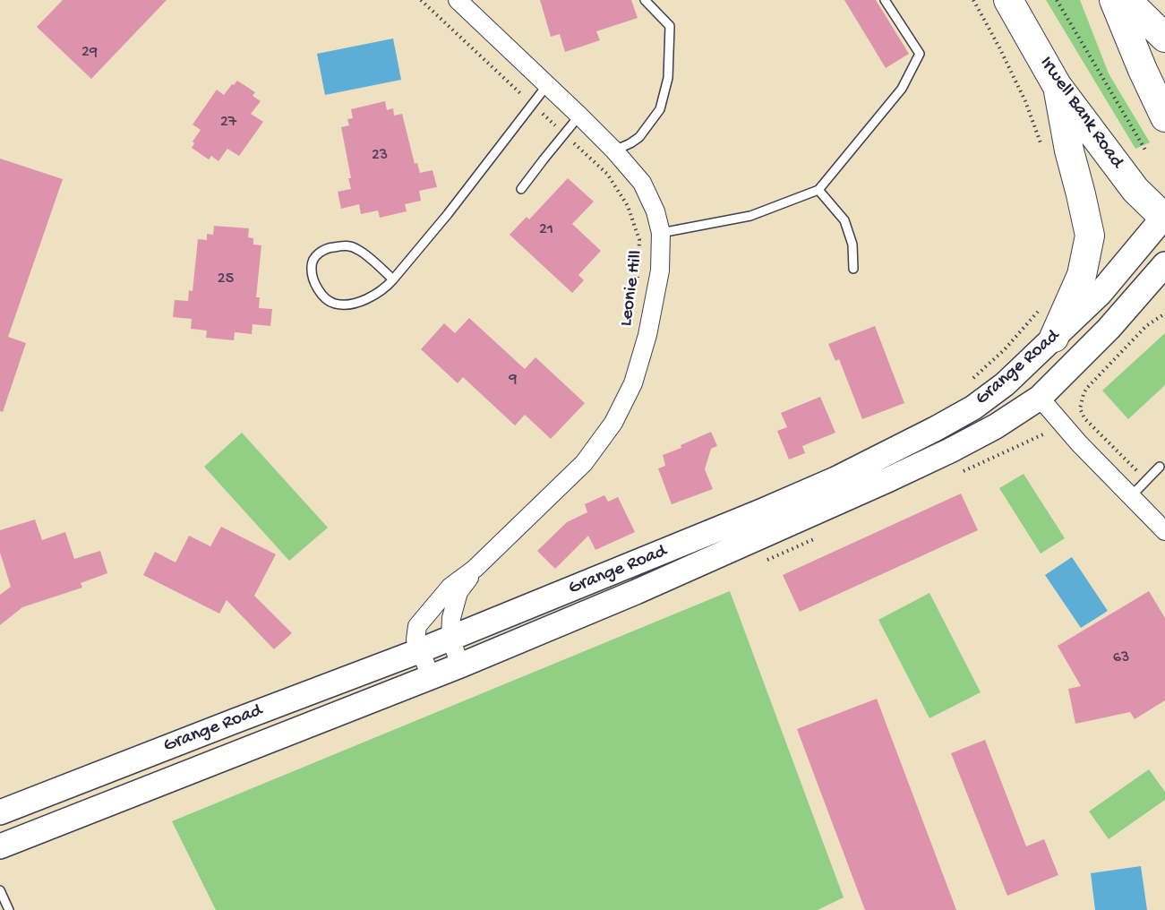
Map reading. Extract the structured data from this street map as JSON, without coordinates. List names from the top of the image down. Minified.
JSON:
{"streets":{"main road":["Irwell Bank Road","Grange Road"],"street":["Leonie Hill"]},"crossings":[["Irwell Bank Road","Grange Road"],["Leonie Hill","Grange Road"]],"house_numbers":["29","27","23","21","25","9","63"]}
